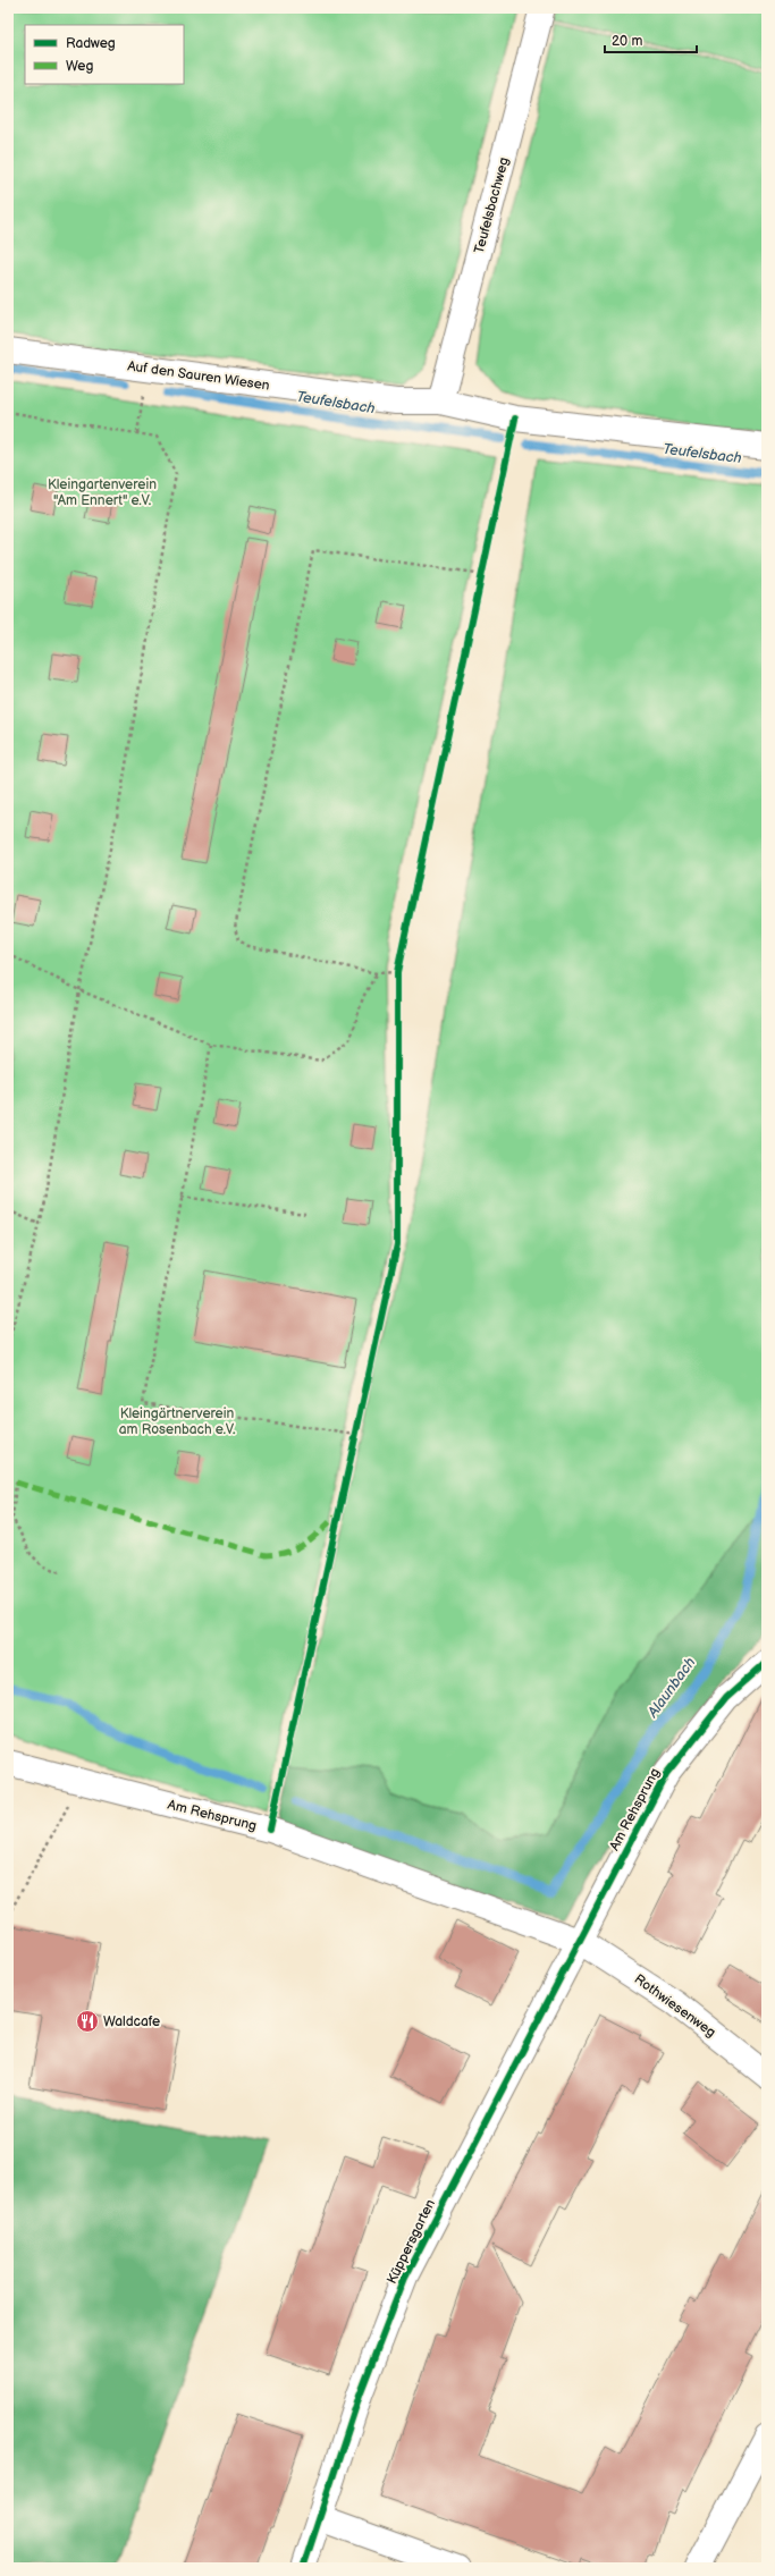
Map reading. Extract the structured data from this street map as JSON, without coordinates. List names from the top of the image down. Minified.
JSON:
{"streets":{"street":["Teufelsbachweg","Auf den Sauren Wiesen","Am Rehsprung","Rothwiesenweg","Küppersgarten"]},"crossings":[["Teufelsbachweg","Auf den Sauren Wiesen"],["Am Rehsprung","Rothwiesenweg"],["Am Rehsprung","Küppersgarten"],["Rothwiesenweg","Küppersgarten"]],"water":["Teufelsbach","Alaunbach"],"parks":["Kleingartenverein \"Am Ennert\" e.V.","Kleingärtnerverein am Rosenbach e.V."],"places":{"restaurant":["Waldcafe"]},"legend":["Radweg","Weg"],"scale_bar":"20 m"}
